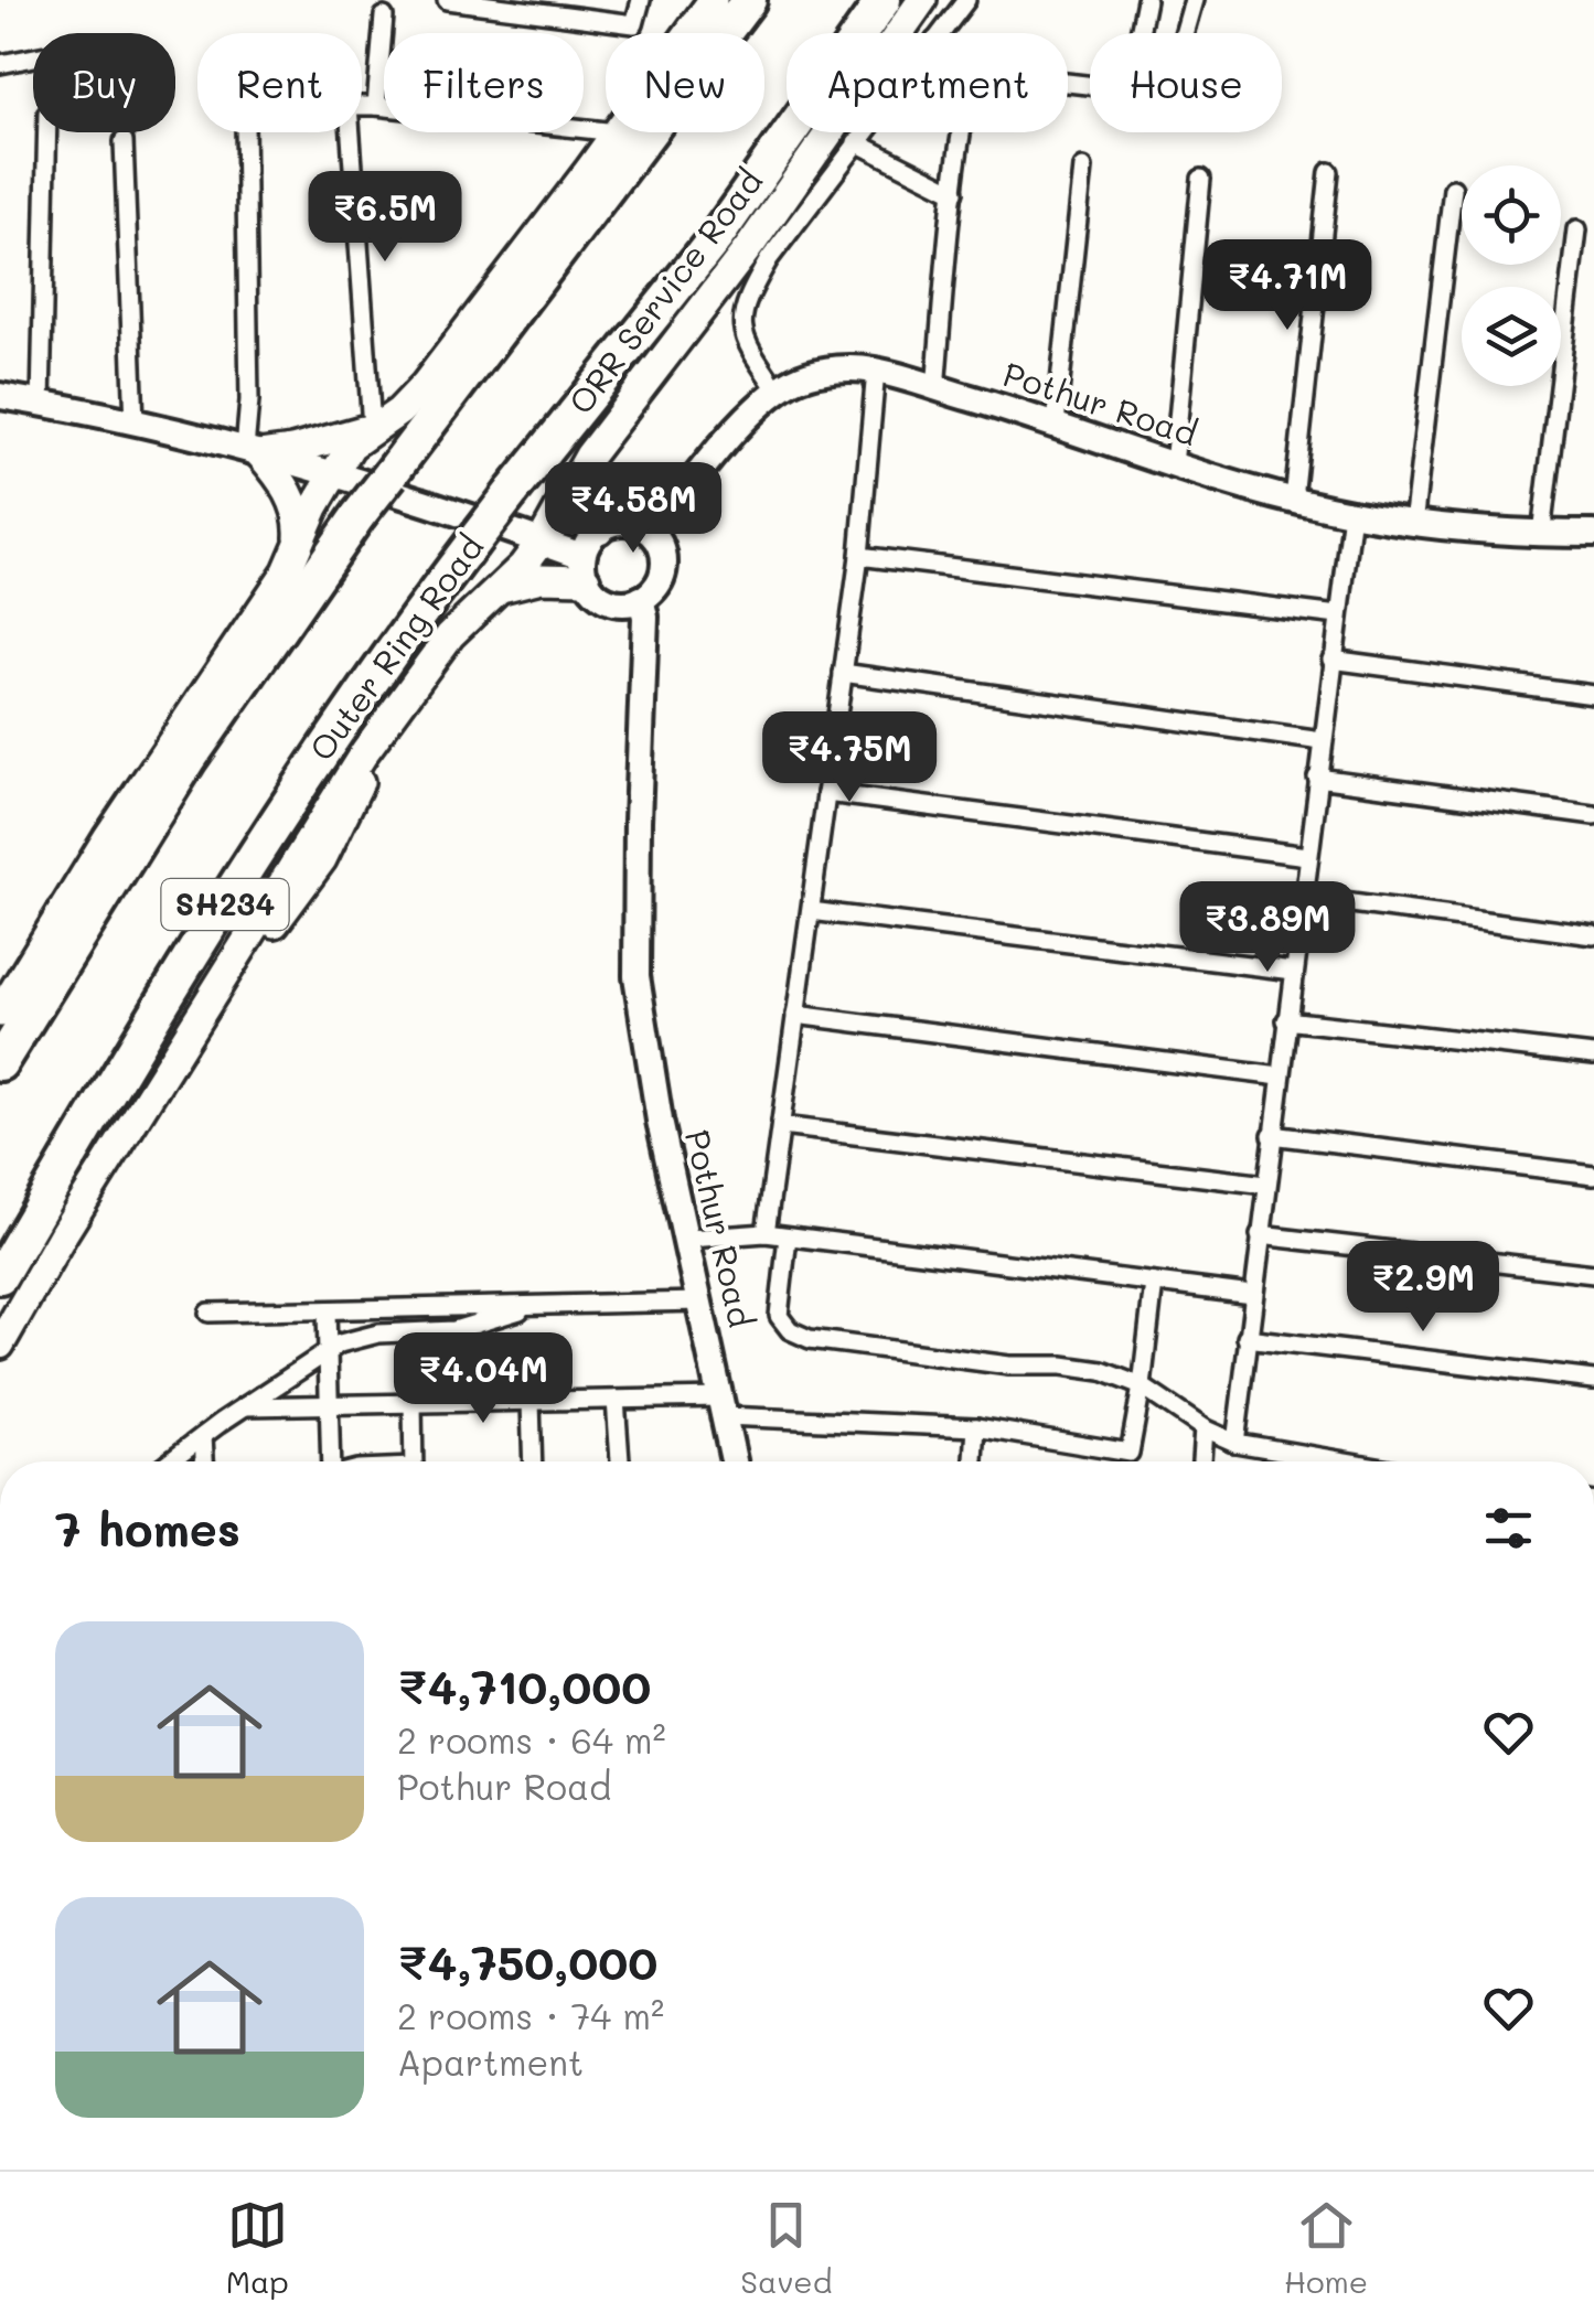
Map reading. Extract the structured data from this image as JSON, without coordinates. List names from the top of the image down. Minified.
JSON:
{"streets":{"highway":["Outer Ring Road","SH234"],"main road":["ORR Service Road"],"street":["Pothur Road"]},"page":{"chip":["Buy","Rent","Filters","New","Apartment","House"],"price":["₹6.5M","₹4.71M","₹4.58M","₹4.75M","₹3.89M","₹2.9M","₹4.04M"],"heading":"7 homes","list":[{"name":"₹4,710,000","note":"2 rooms · 64 m² · Pothur Road"},{"name":"₹4,750,000","note":"2 rooms · 74 m² · Apartment"}],"tabs":["Map","Saved","Home"]}}
